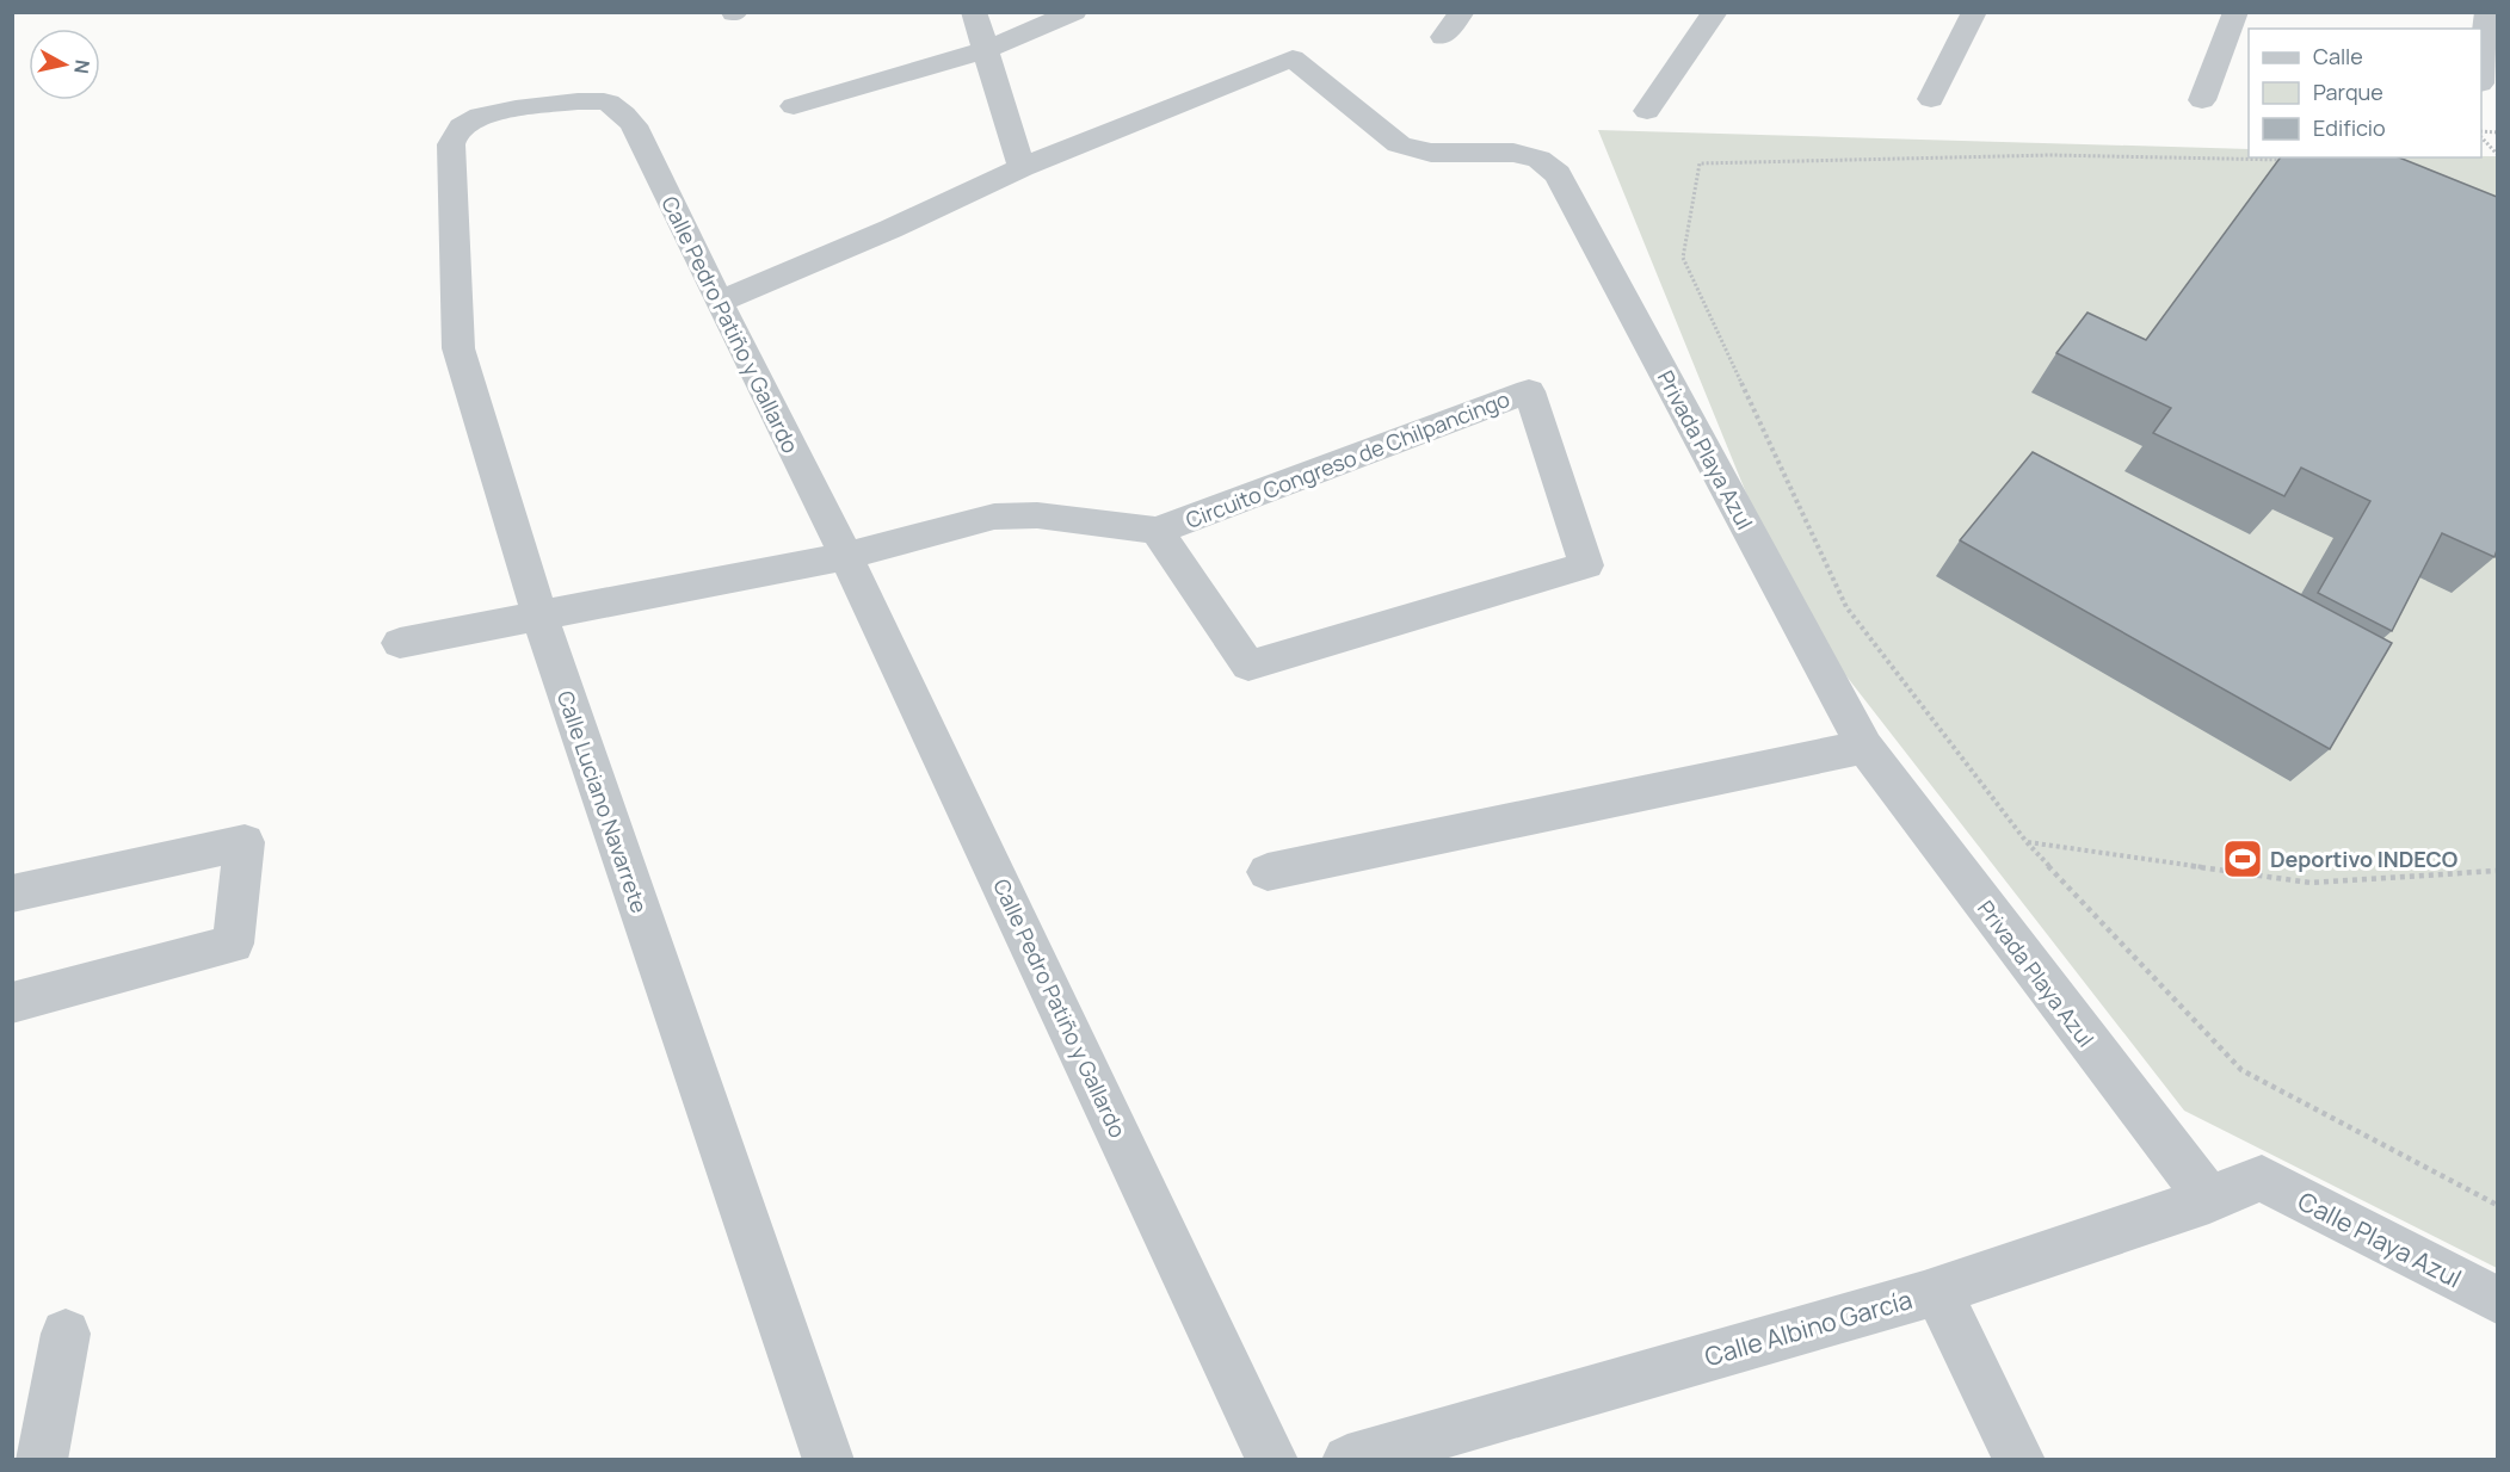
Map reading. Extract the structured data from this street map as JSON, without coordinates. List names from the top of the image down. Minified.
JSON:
{"streets":{"street":["Calle Pedro Patiño y Gallardo","Privada Playa Azul","Circuito Congreso de Chilpancingo","Calle Luciano Navarrete","Calle Playa Azul","Calle Albino García"]},"crossings":[["Calle Pedro Patiño y Gallardo","Circuito Congreso de Chilpancingo"],["Calle Pedro Patiño y Gallardo","Calle Luciano Navarrete"],["Privada Playa Azul","Calle Albino García"],["Calle Playa Azul","Calle Albino García"]],"places":{"sports":["Deportivo INDECO"]},"legend":["Calle","Parque","Edificio"],"north":"right"}
